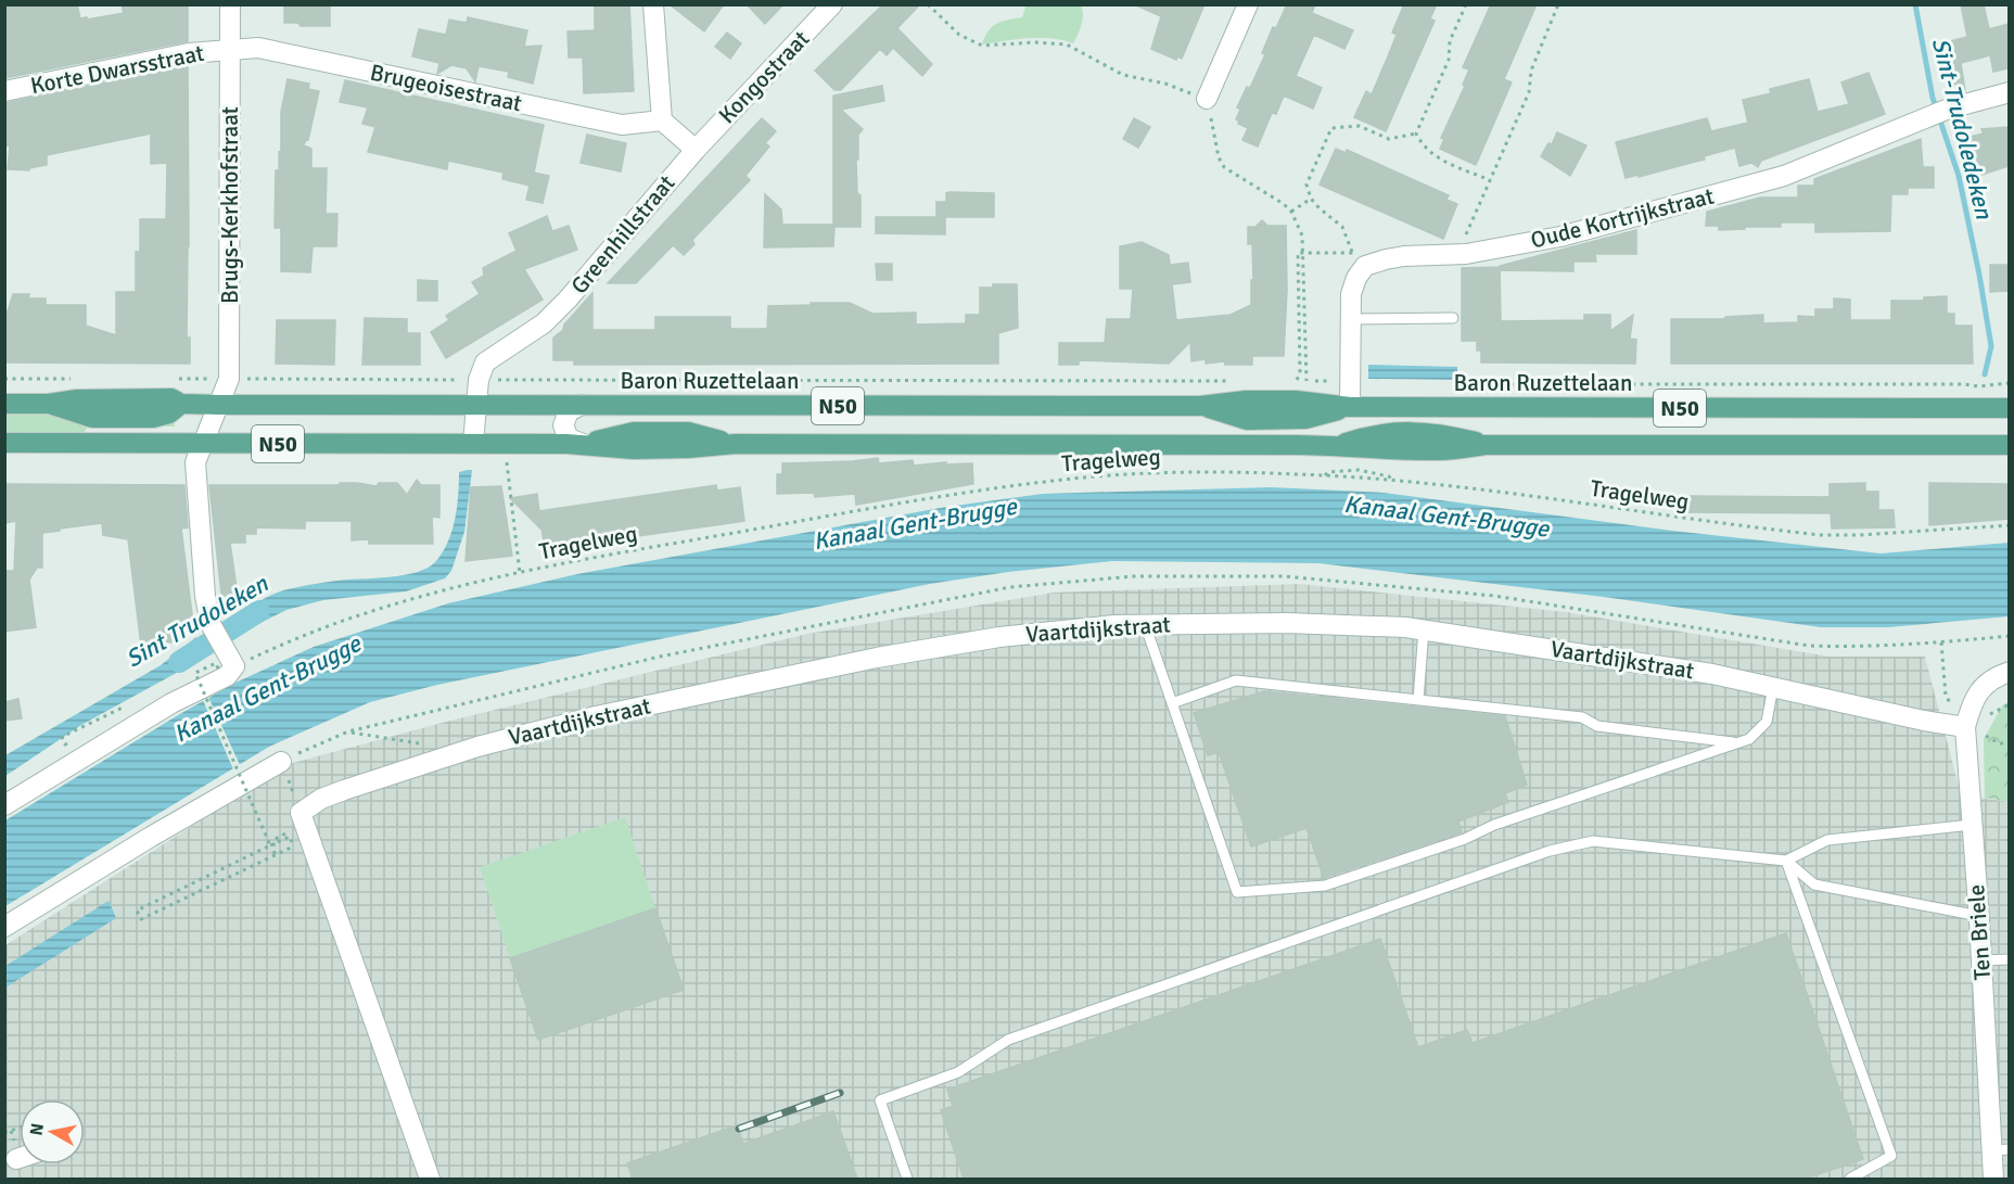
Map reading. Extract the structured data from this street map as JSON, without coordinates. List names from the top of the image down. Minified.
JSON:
{"streets":{"main road":["Baron Ruzettelaan","N50"],"street":["Korte Dwarsstraat","Kongostraat","Brugeoisestraat","Brugs-Kerkhofstraat","Oude Kortrijkstraat","Greenhillstraat","Vaartdijkstraat","Ten Briele"],"path":["Tragelweg"]},"crossings":[["Korte Dwarsstraat","Brugeoisestraat"],["Korte Dwarsstraat","Brugs-Kerkhofstraat"],["Kongostraat","Greenhillstraat"],["Brugeoisestraat","Brugs-Kerkhofstraat"],["Brugs-Kerkhofstraat","Baron Ruzettelaan"],["Greenhillstraat","Baron Ruzettelaan"],["Greenhillstraat","N50"],["Vaartdijkstraat","Ten Briele"]],"water":["Sint-Trudoledeken","Kanaal Gent-Brugge","Sint Trudoleken"],"north":"left"}
